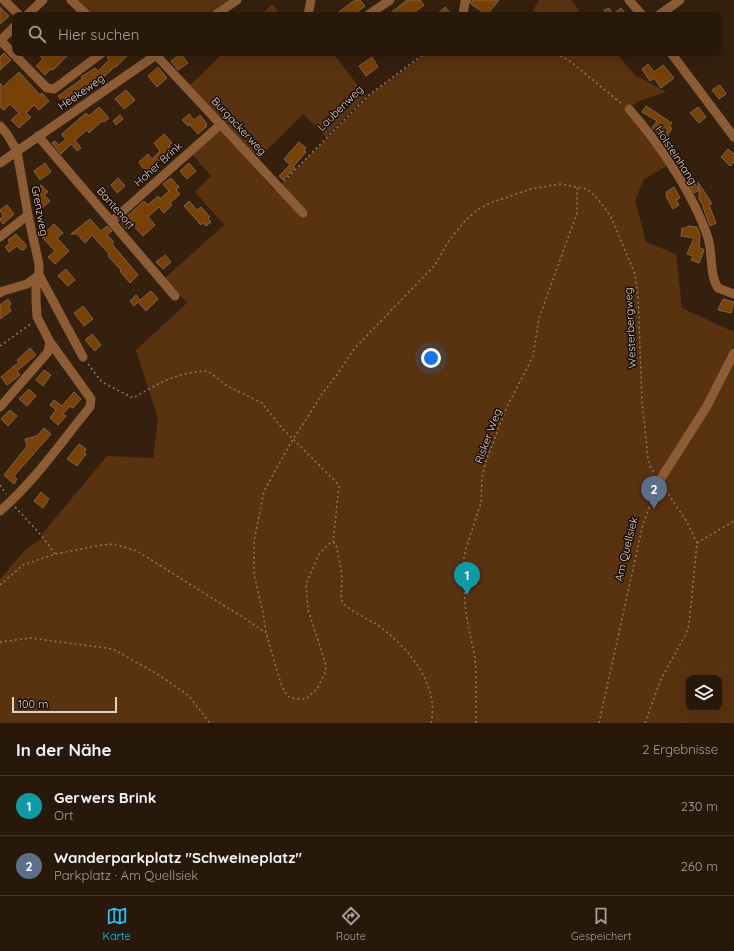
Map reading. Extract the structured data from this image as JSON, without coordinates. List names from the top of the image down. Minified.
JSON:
{"streets":{"street":["Heekeweg","Burgackerweg","Holsteinhang","Hoher Brink","Bantenort","Grenzweg"],"path":["Laubenweg","Westerbergweg","Risker Weg","Am Quellsiek"]},"crossings":[["Heekeweg","Bantenort"],["Heekeweg","Grenzweg"],["Laubenweg","Burgackerweg"],["Burgackerweg","Hoher Brink"],["Hoher Brink","Bantenort"],["Westerbergweg","Risker Weg"],["Westerbergweg","Am Quellsiek"]],"scale_bar":"100 m","page":{"search":"Hier suchen","pins":["2","1"],"scale":"100 m","heading":["In der Nähe","2 Ergebnisse"],"list":[{"mark":"1","name":"Gerwers Brink","note":"Ort","value":"230 m"},{"mark":"2","name":"Wanderparkplatz \"Schweineplatz\"","note":"Parkplatz · Am Quellsiek","value":"260 m"}],"nav":["Karte","Route","Gespeichert"]}}
